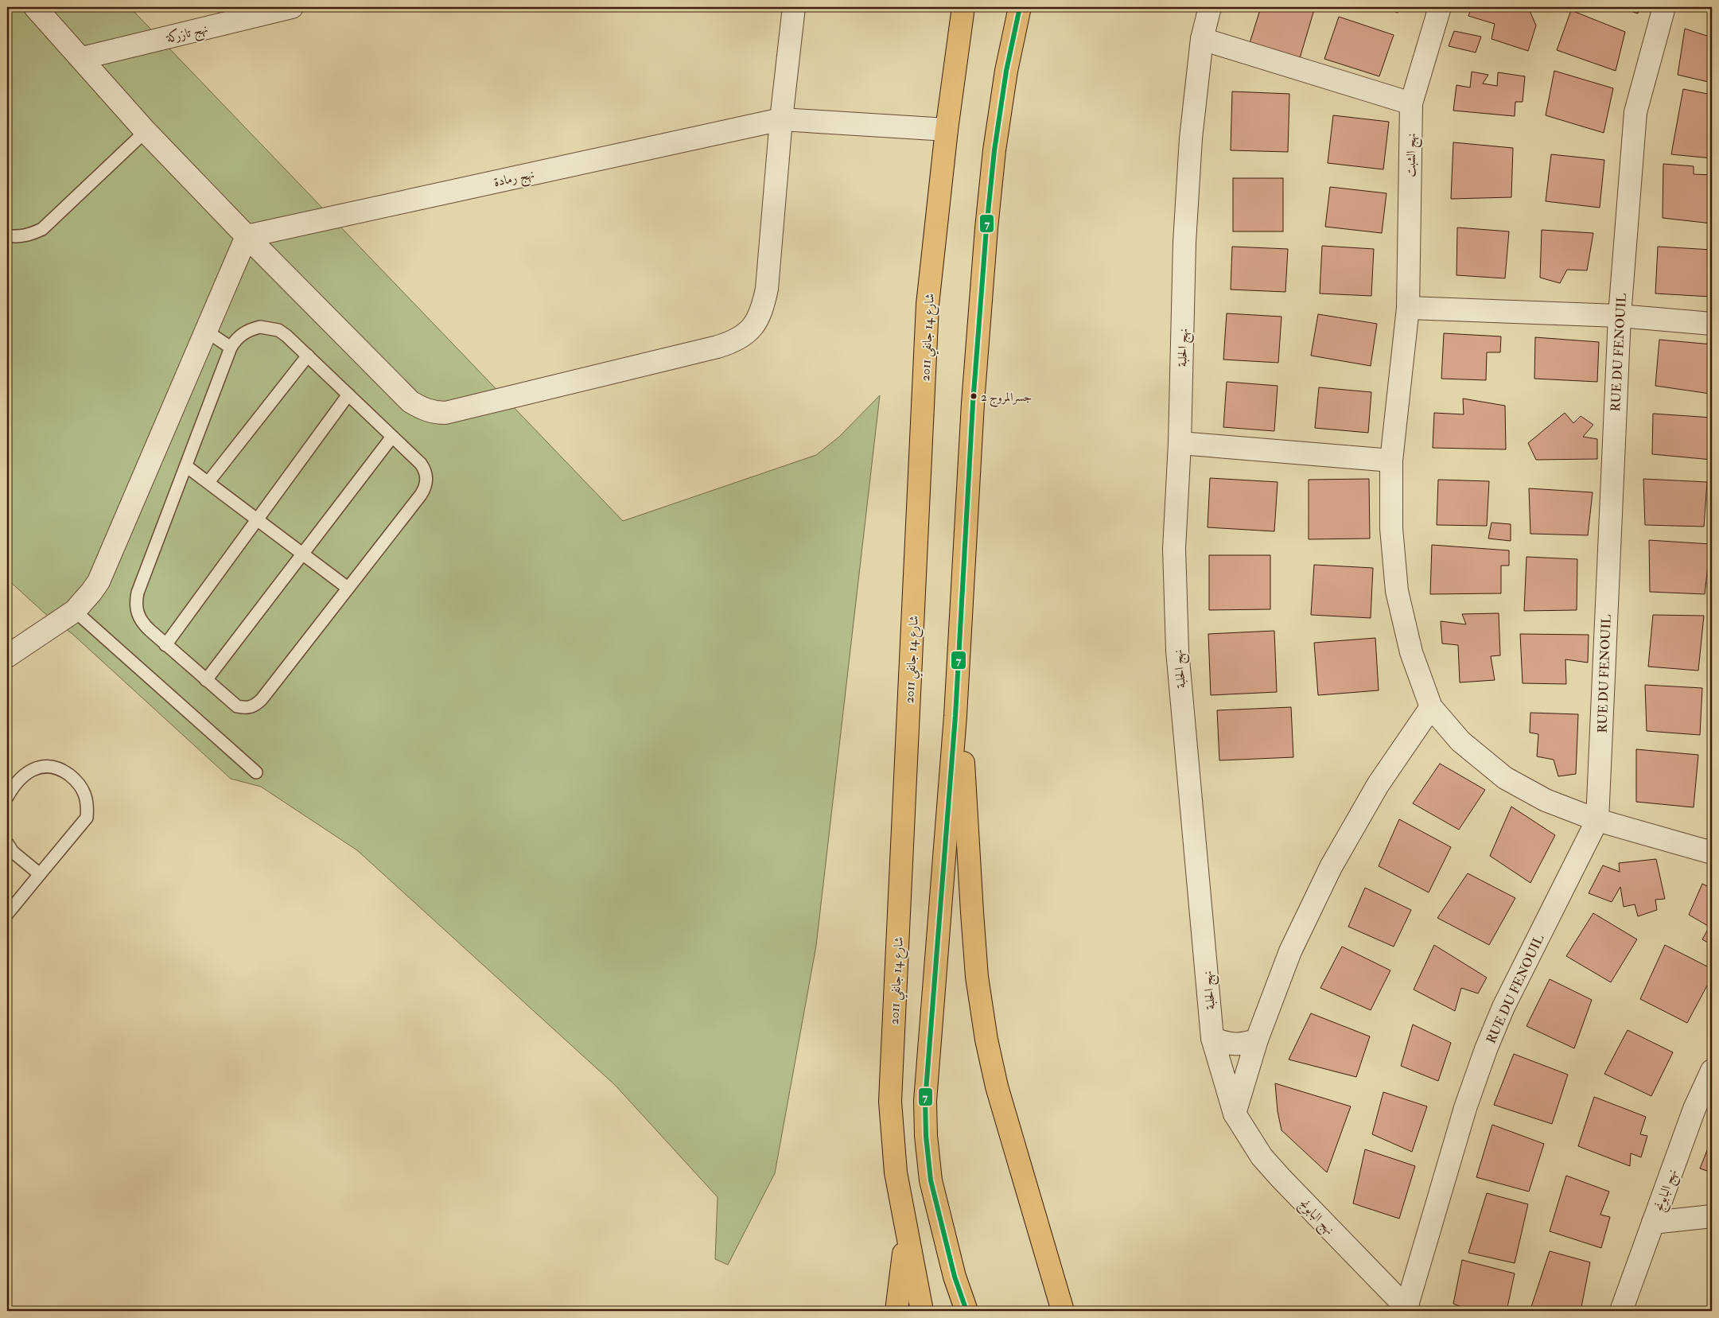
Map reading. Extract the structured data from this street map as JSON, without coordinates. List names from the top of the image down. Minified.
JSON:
{"streets":{"highway":["شارع 14 جانفي 2011"],"street":["نهج تازركة","نهج الشبت","نهج رمادة","نهج الحلبة","RUE DU FENOUIL","نهج البابونج"]},"crossings":[["نهج رمادة","شارع 14 جانفي 2011"],["نهج الحلبة","نهج البابونج"],["RUE DU FENOUIL","نهج البابونج"]],"places":["جسرالمروج 2"],"lines":["transit line 7"]}
